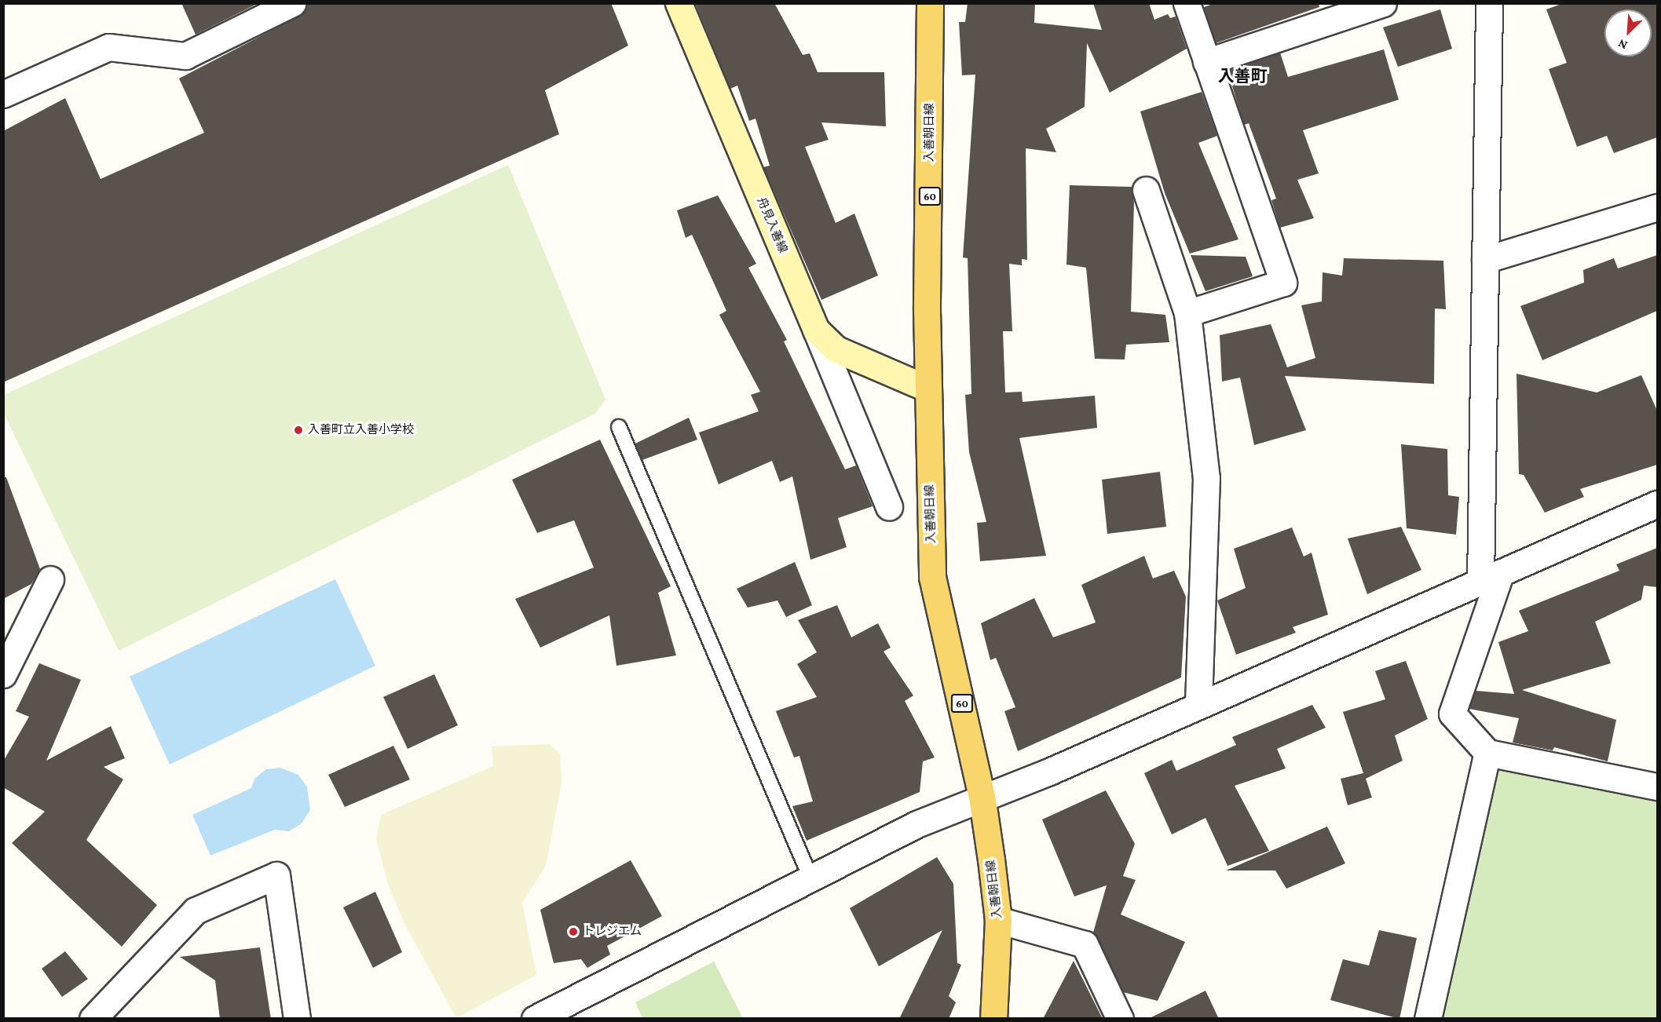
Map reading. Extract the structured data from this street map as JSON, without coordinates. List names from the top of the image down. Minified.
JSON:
{"streets":{"main road":["入善朝日線","60","舟見入善線"]},"crossings":[["入善朝日線","舟見入善線"]],"districts":["入善町"],"places":["入善町立入善小学校","トレジエム"],"north":"bottom left"}
